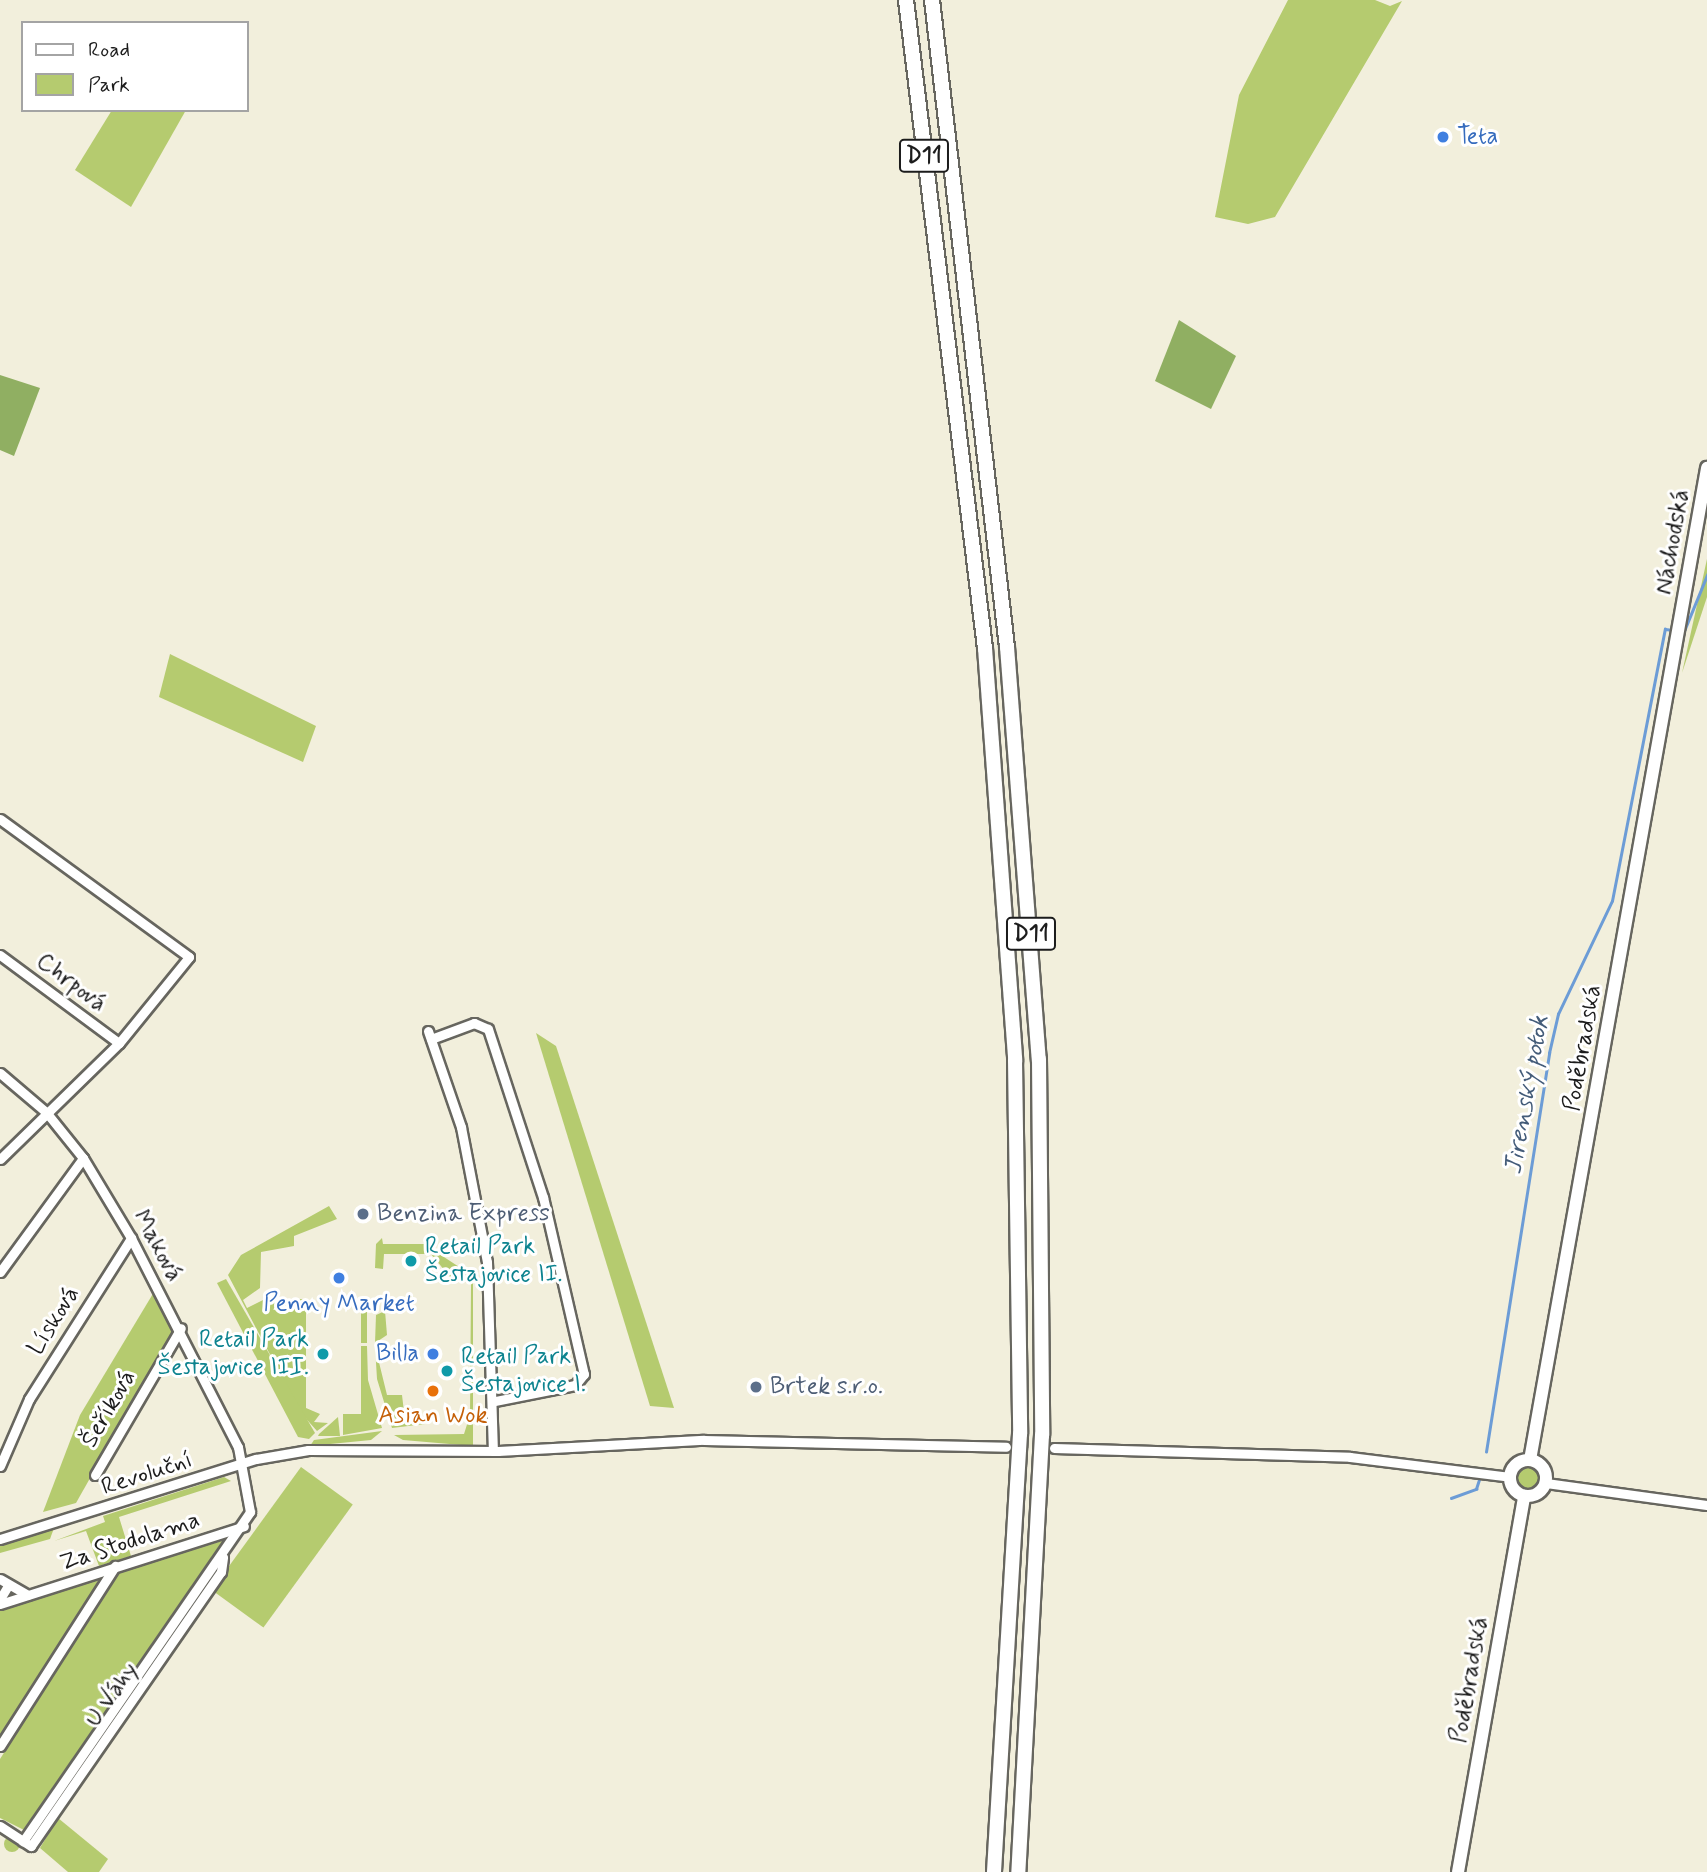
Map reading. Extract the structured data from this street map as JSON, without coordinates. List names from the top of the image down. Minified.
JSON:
{"streets":{"highway":["D11"],"main road":["Náchodská","Poděbradská"],"street":["Chrpová","Maková","Lísková","Šeříková","Revoluční","Za Stodolama","U Váhy"]},"crossings":[["Náchodská","Poděbradská"],["Maková","Lísková"],["Maková","Šeříková"],["Maková","Revoluční"],["Za Stodolama","U Váhy"]],"water":["Jirenský potok"],"places":["Teta","Benzina Express","Retail Park Šestajovice II.","Penny Market","Retail Park Šestajovice III.","Billa","Retail Park Šestajovice I.","Brtek s.r.o.","Asian Wok"],"legend":["Road","Park"]}
